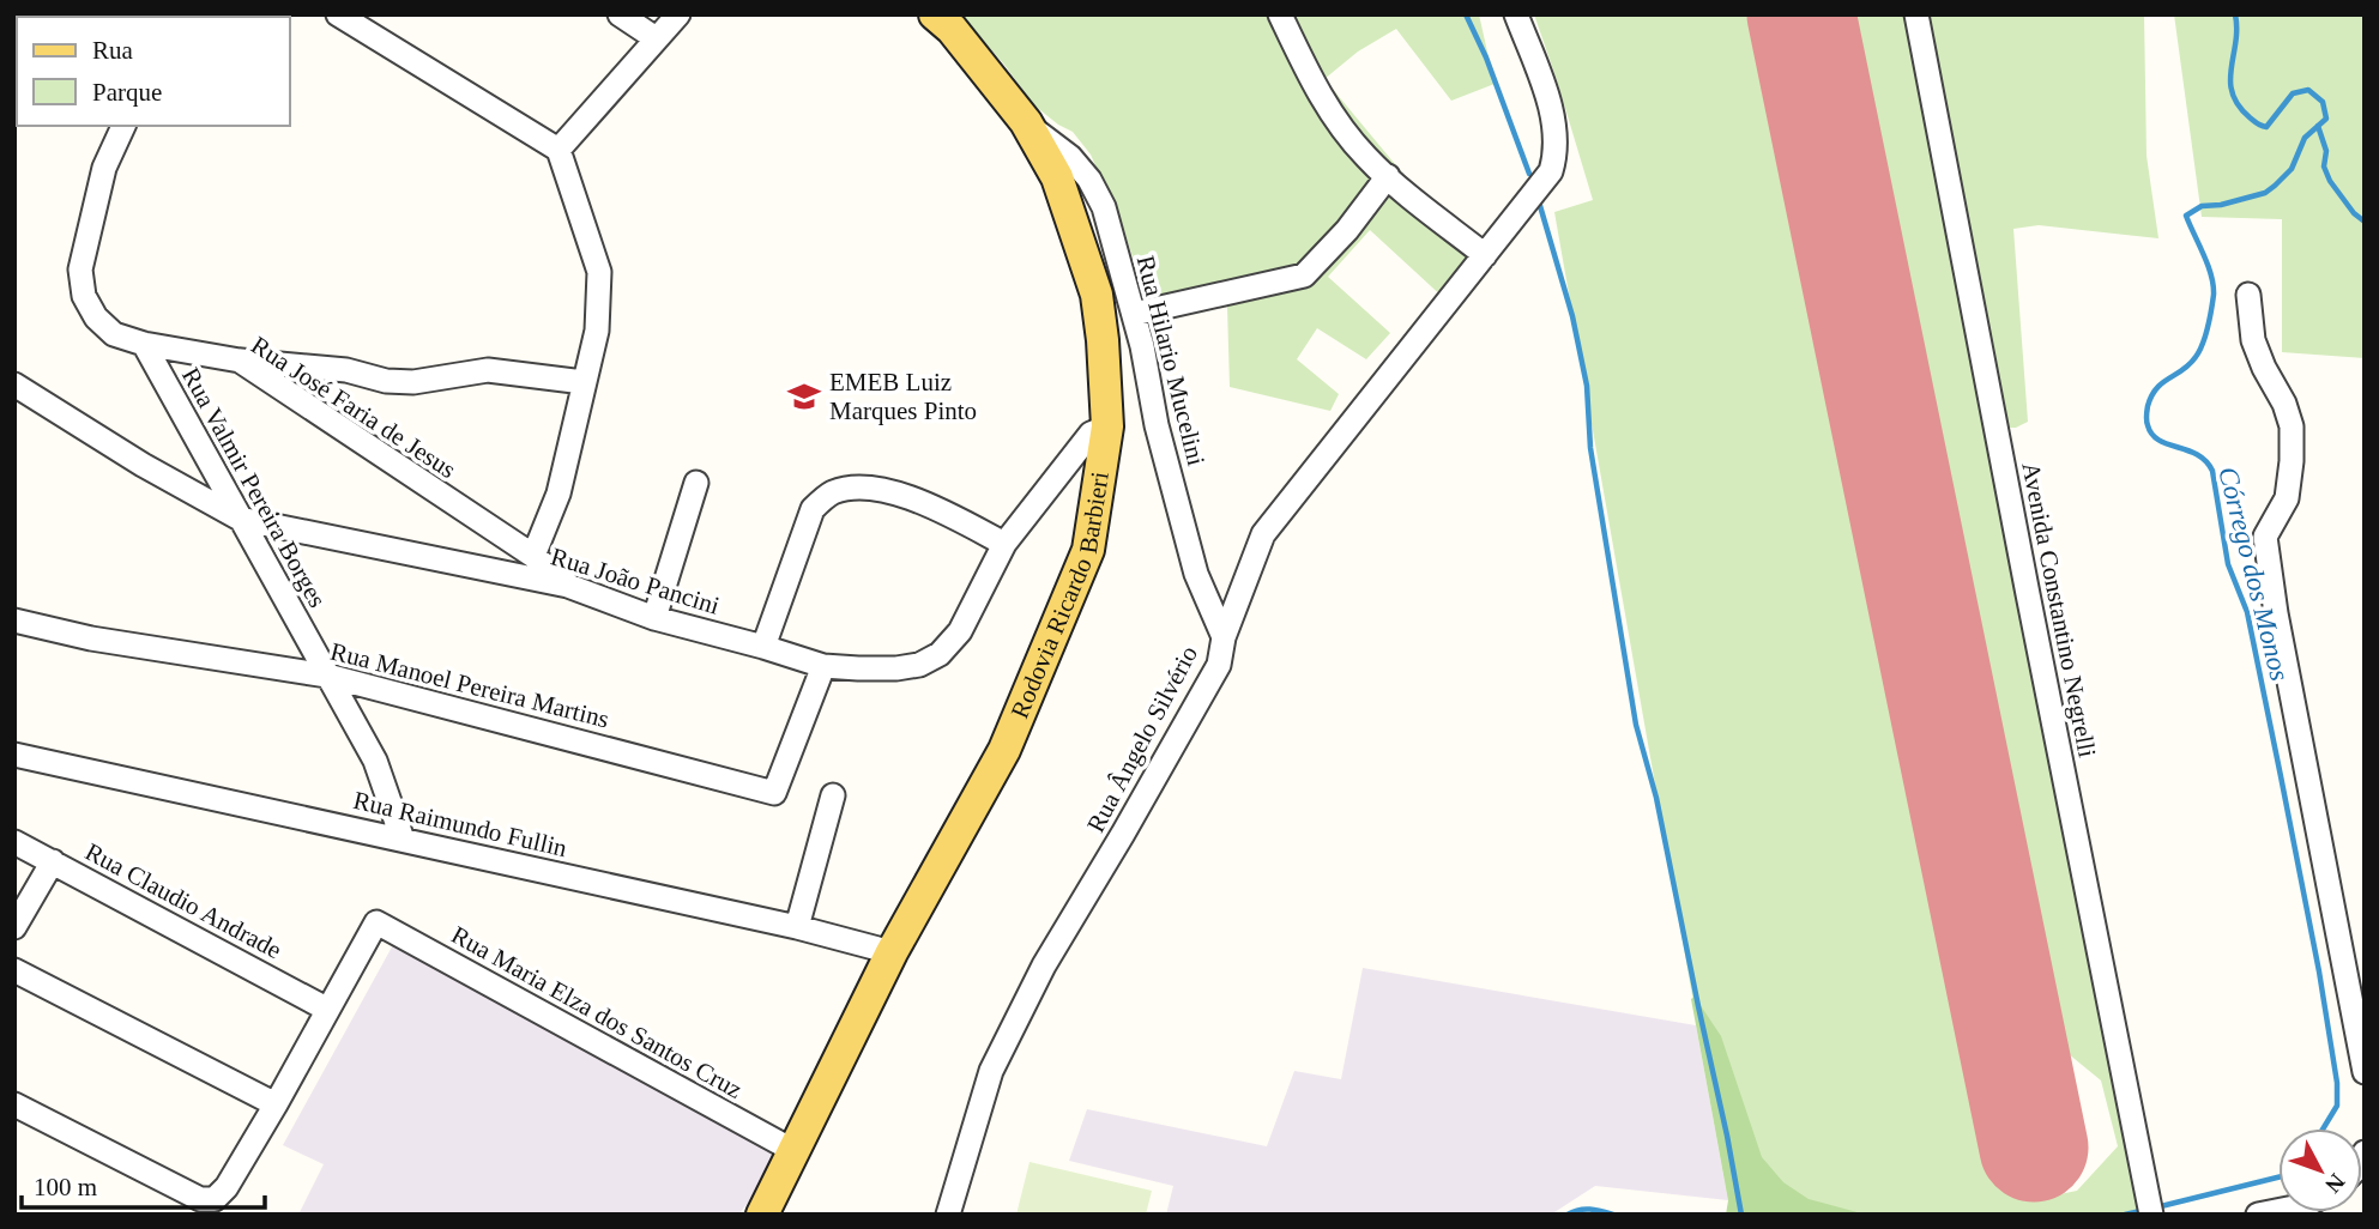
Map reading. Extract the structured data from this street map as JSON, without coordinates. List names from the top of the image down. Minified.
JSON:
{"streets":{"main road":["Rodovia Ricardo Barbieri"],"street":["Rua Hilario Mucelini","Rua José Faria de Jesus","Rua Valmir Pereira Borges","Rua João Pancini","Avenida Constantino Negrelli","Rua Manoel Pereira Martins","Rua Ângelo Silvério","Rua Raimundo Fullin","Rua Claudio Andrade","Rua Maria Elza dos Santos Cruz"]},"crossings":[["Rua Hilario Mucelini","Rodovia Ricardo Barbieri"],["Rua Hilario Mucelini","Rua Ângelo Silvério"],["Rua José Faria de Jesus","Rua Valmir Pereira Borges"],["Rua José Faria de Jesus","Rua João Pancini"],["Rua Valmir Pereira Borges","Rua João Pancini"],["Rua Valmir Pereira Borges","Rua Manoel Pereira Martins"],["Rua Valmir Pereira Borges","Rua Raimundo Fullin"],["Rua João Pancini","Rodovia Ricardo Barbieri"],["Rua João Pancini","Rua Manoel Pereira Martins"],["Rodovia Ricardo Barbieri","Rua Raimundo Fullin"],["Rodovia Ricardo Barbieri","Rua Maria Elza dos Santos Cruz"],["Rua Claudio Andrade","Rua Maria Elza dos Santos Cruz"]],"water":["Córrego dos Monos"],"places":{"school or university":["EMEB Luiz Marques Pinto"]},"legend":["Rua","Parque"],"scale_bar":"100 m","north":"bottom right"}
